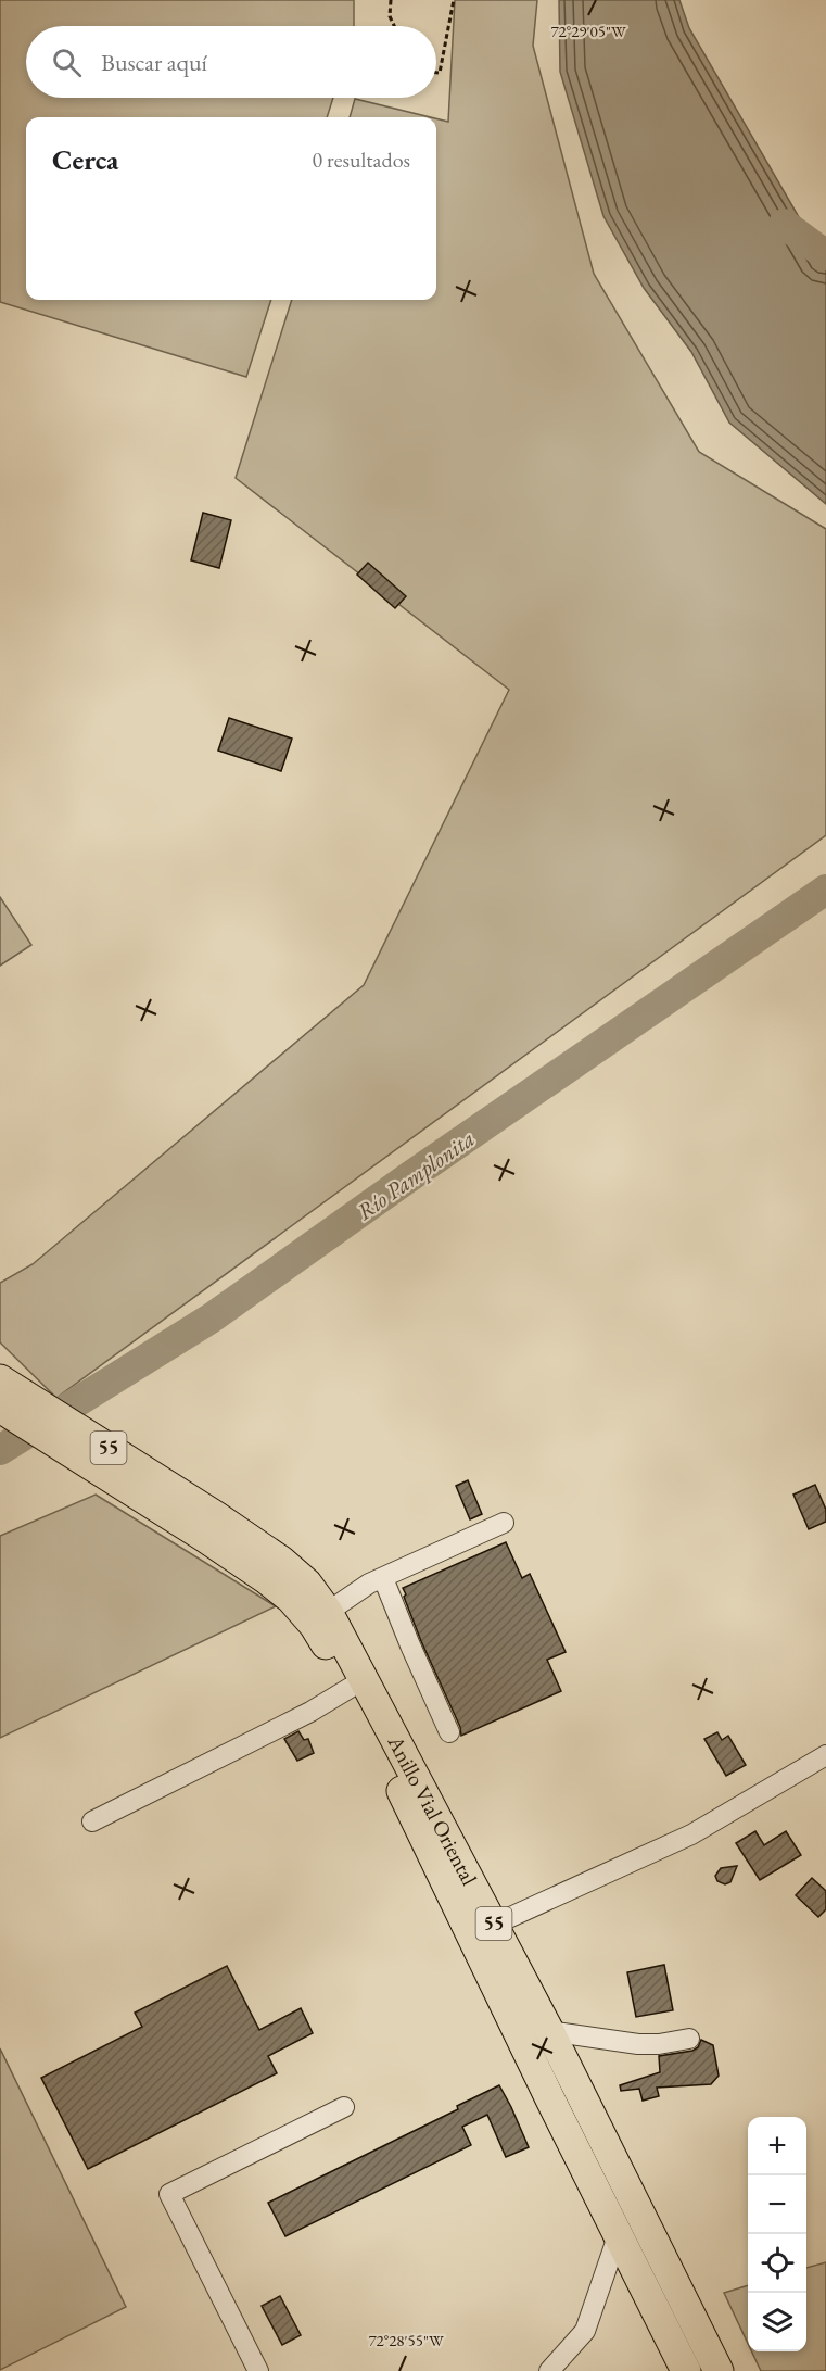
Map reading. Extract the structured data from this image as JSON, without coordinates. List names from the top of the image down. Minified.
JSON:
{"streets":{"highway":["55","Anillo Vial Oriental"]},"water":["Río Pamplonita"],"page":{"search":"Buscar aquí","heading":["Cerca","0 resultados"],"map_buttons":["+","−"]},"coordinates":["72°29'05\"W","72°28'55\"W"]}
